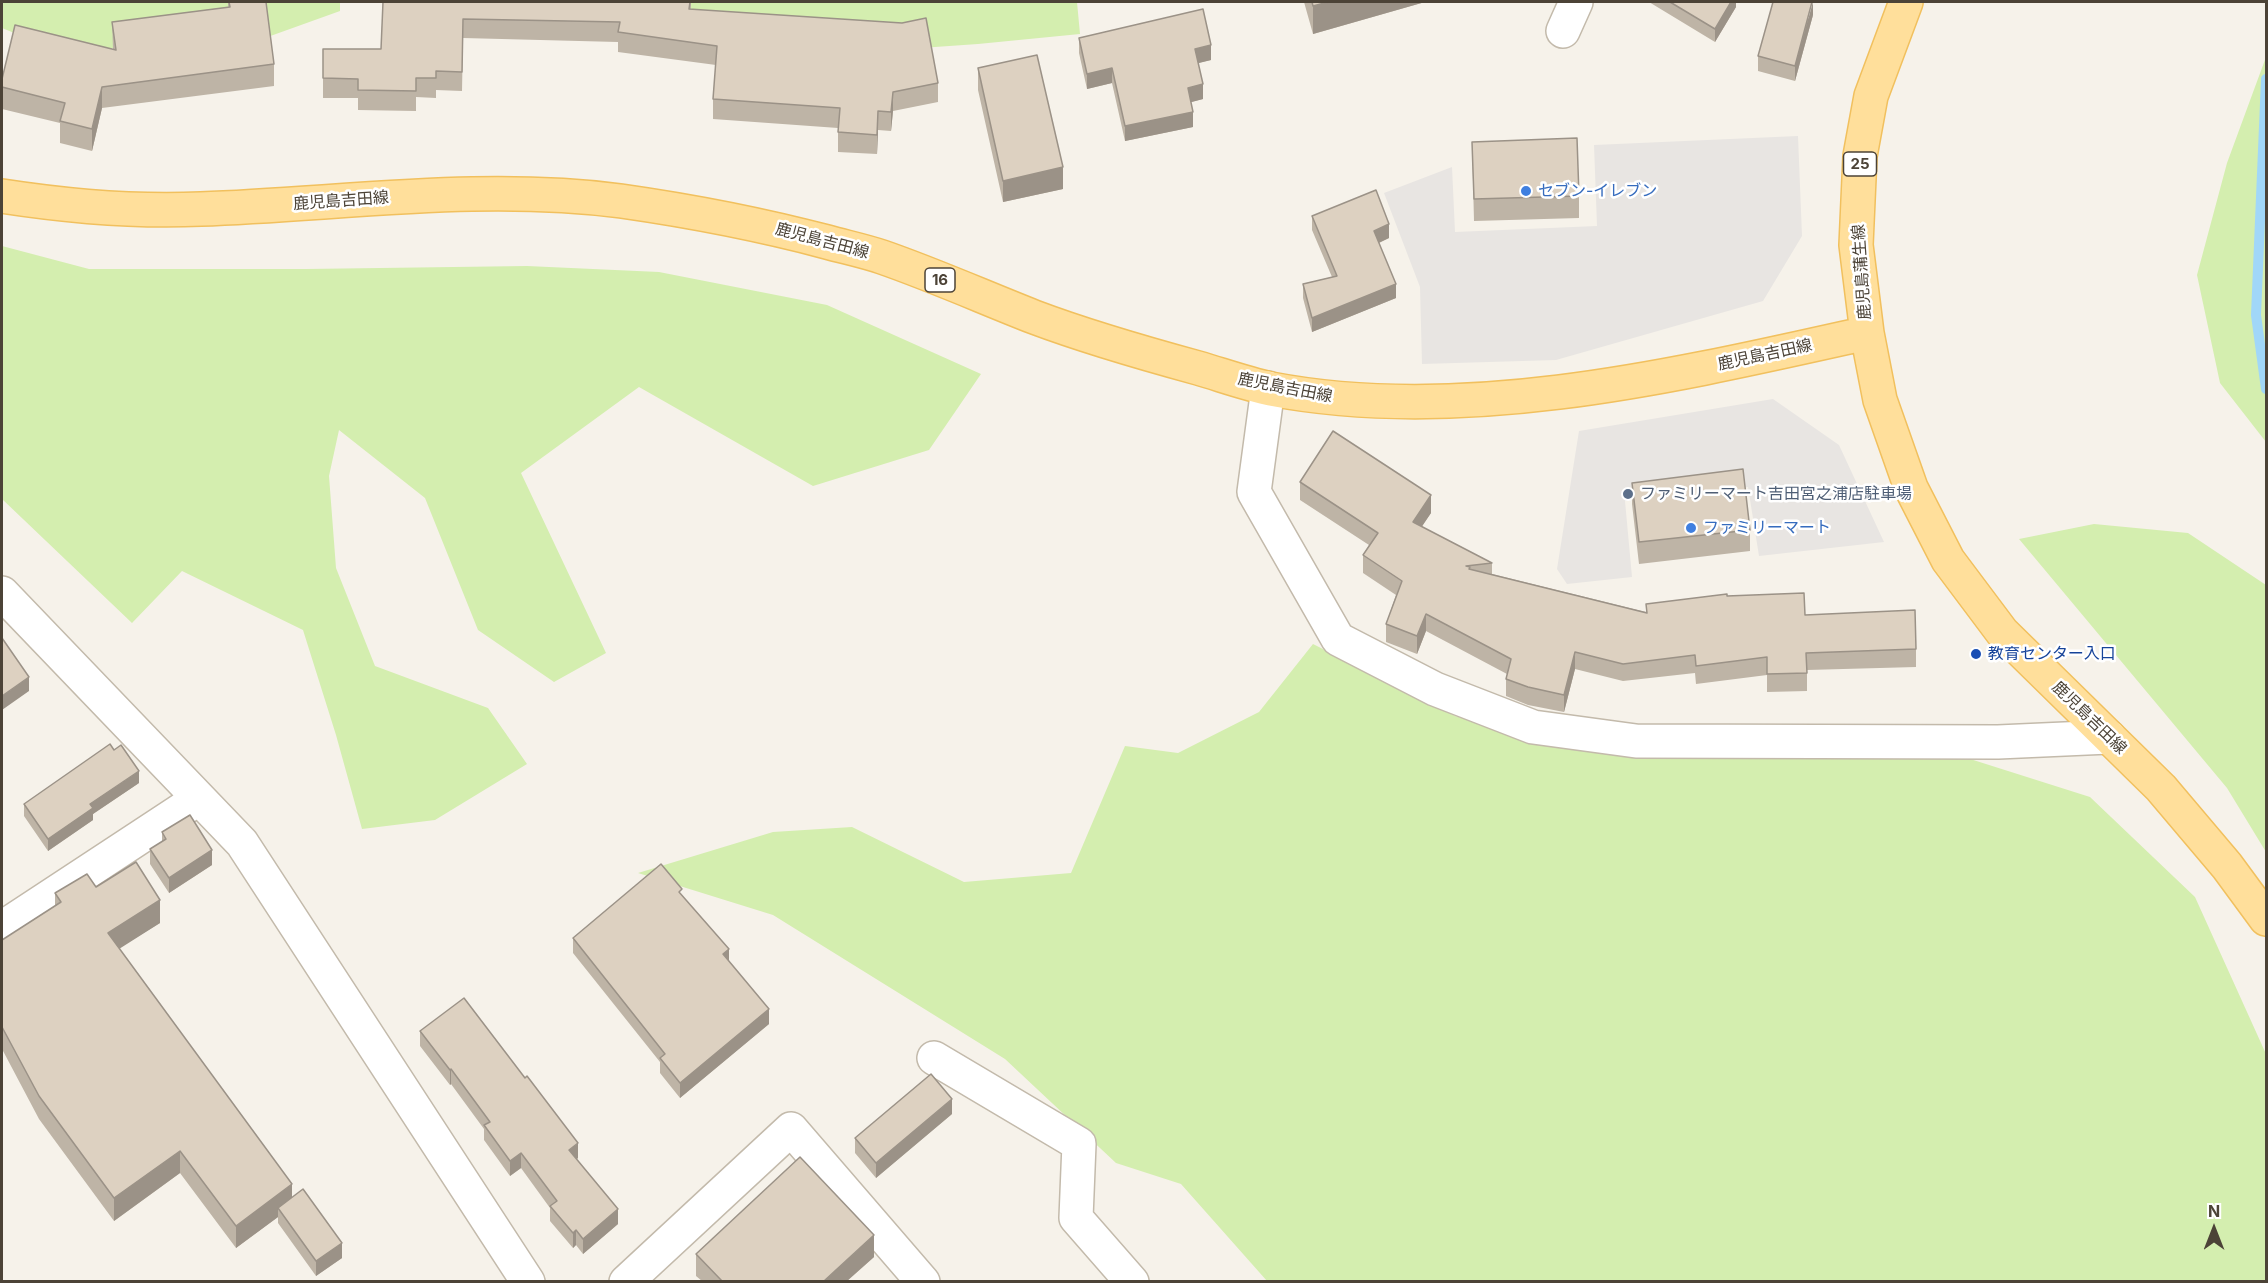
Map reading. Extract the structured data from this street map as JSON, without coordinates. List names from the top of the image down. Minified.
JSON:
{"streets":{"main road":["25","鹿児島吉田線","鹿児島蒲生線","16"]},"crossings":[["鹿児島吉田線","鹿児島蒲生線"]],"places":["セブン-イレブン","ファミリーマート吉田宮之浦店駐車場","ファミリーマート","教育センター入口"],"north":"top"}
